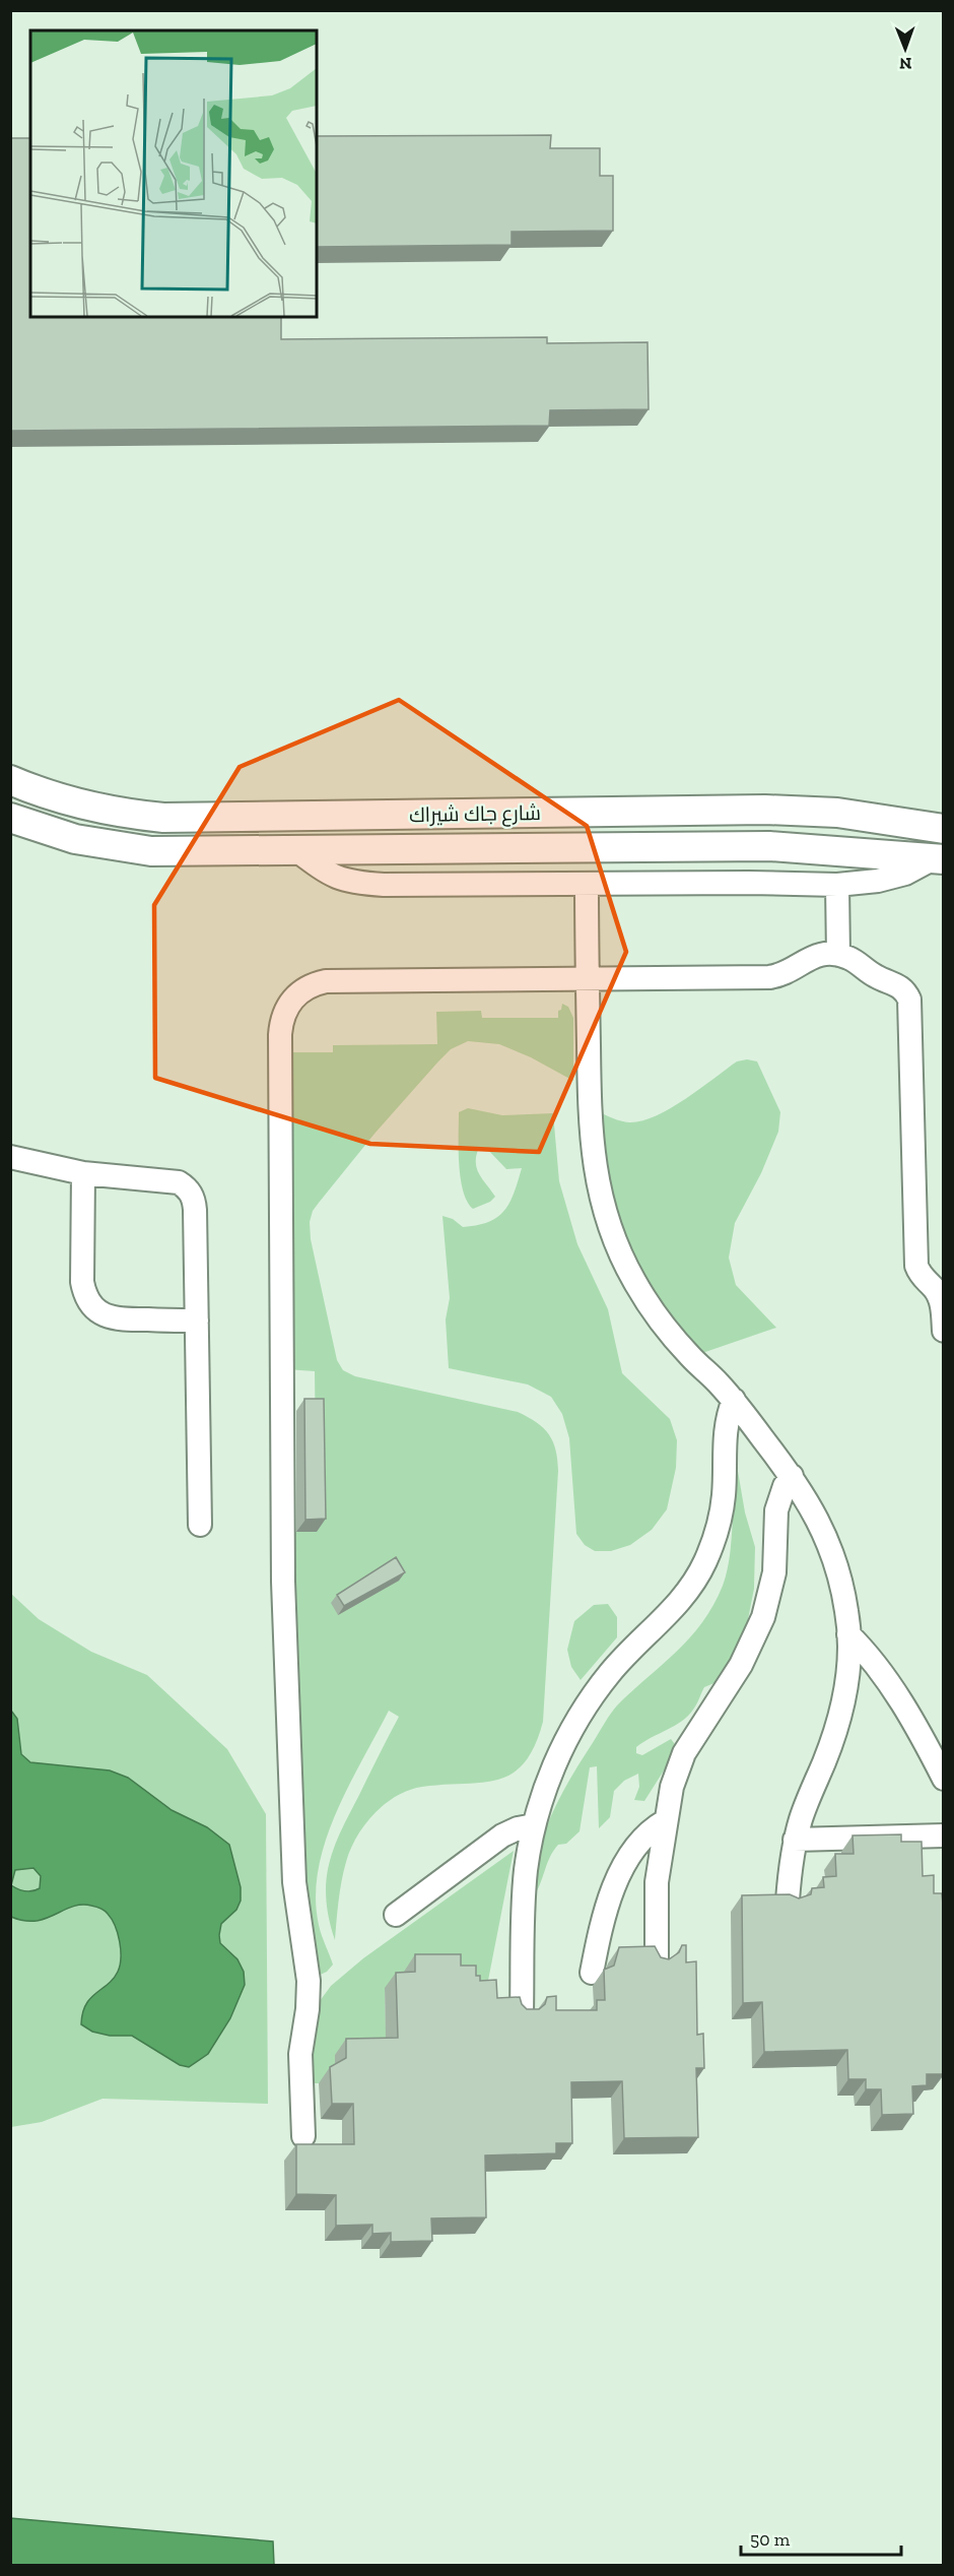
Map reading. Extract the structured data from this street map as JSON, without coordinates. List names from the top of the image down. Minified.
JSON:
{"streets":{"street":["شارع جاك شيراك"]},"scale_bar":"50 m","north":"bottom"}
